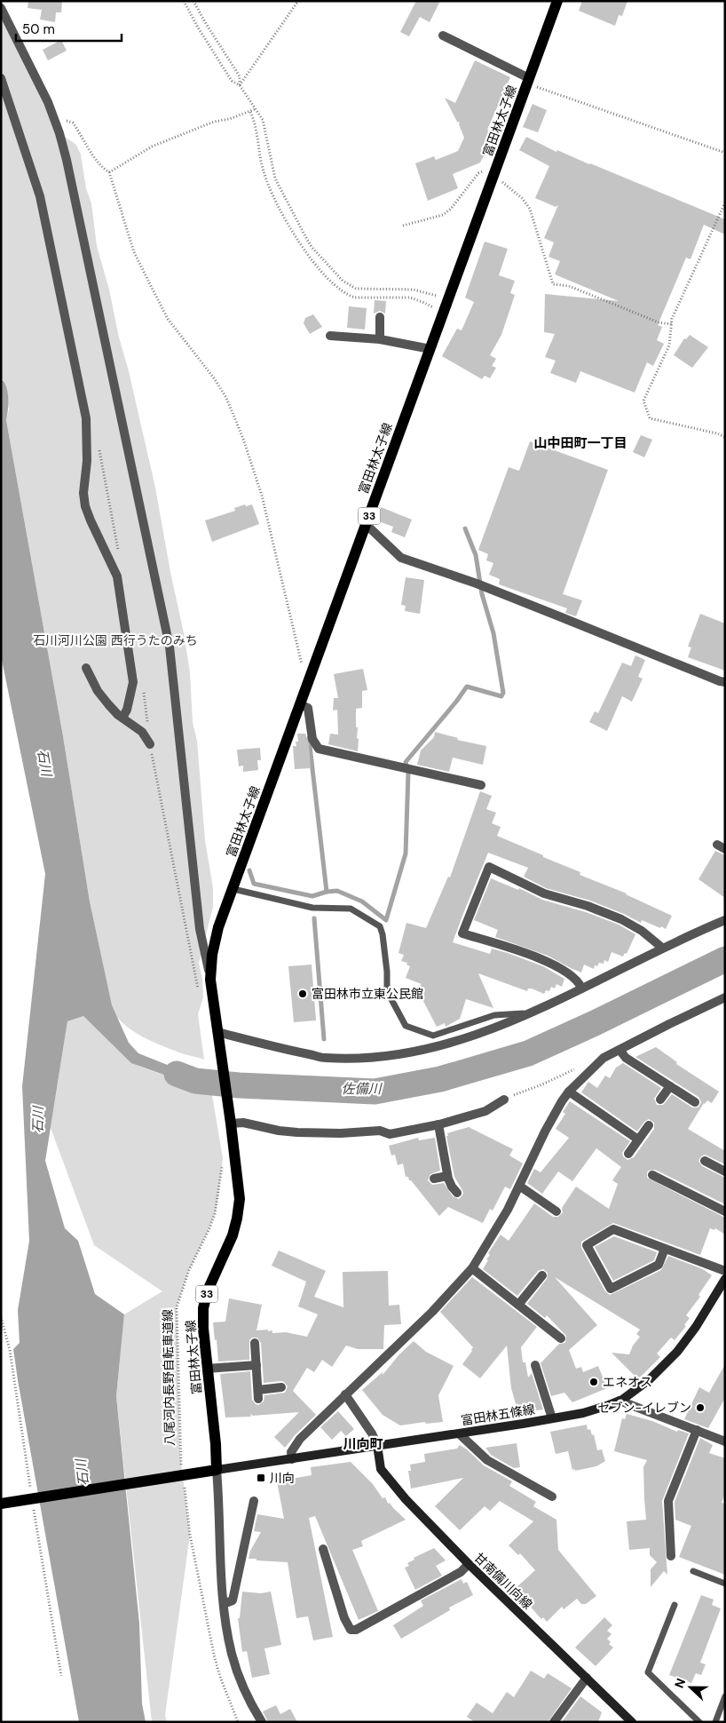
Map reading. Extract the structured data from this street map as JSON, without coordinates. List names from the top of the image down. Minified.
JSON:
{"streets":{"main road":["富田林太子線","33","富田林五條線","甘南備川向線"],"path":["八尾河内長野自転車道線"]},"crossings":[["富田林太子線","富田林五條線"],["富田林五條線","甘南備川向線"]],"districts":["山中田町一丁目","川向町"],"water":["石川","佐備川"],"parks":["石川河川公園 西行うたのみち"],"places":{"other":["富田林市立東公民館","エネオス","セブン-イレブン"],"transit":["川向"]},"scale_bar":"50 m","north":"left"}
